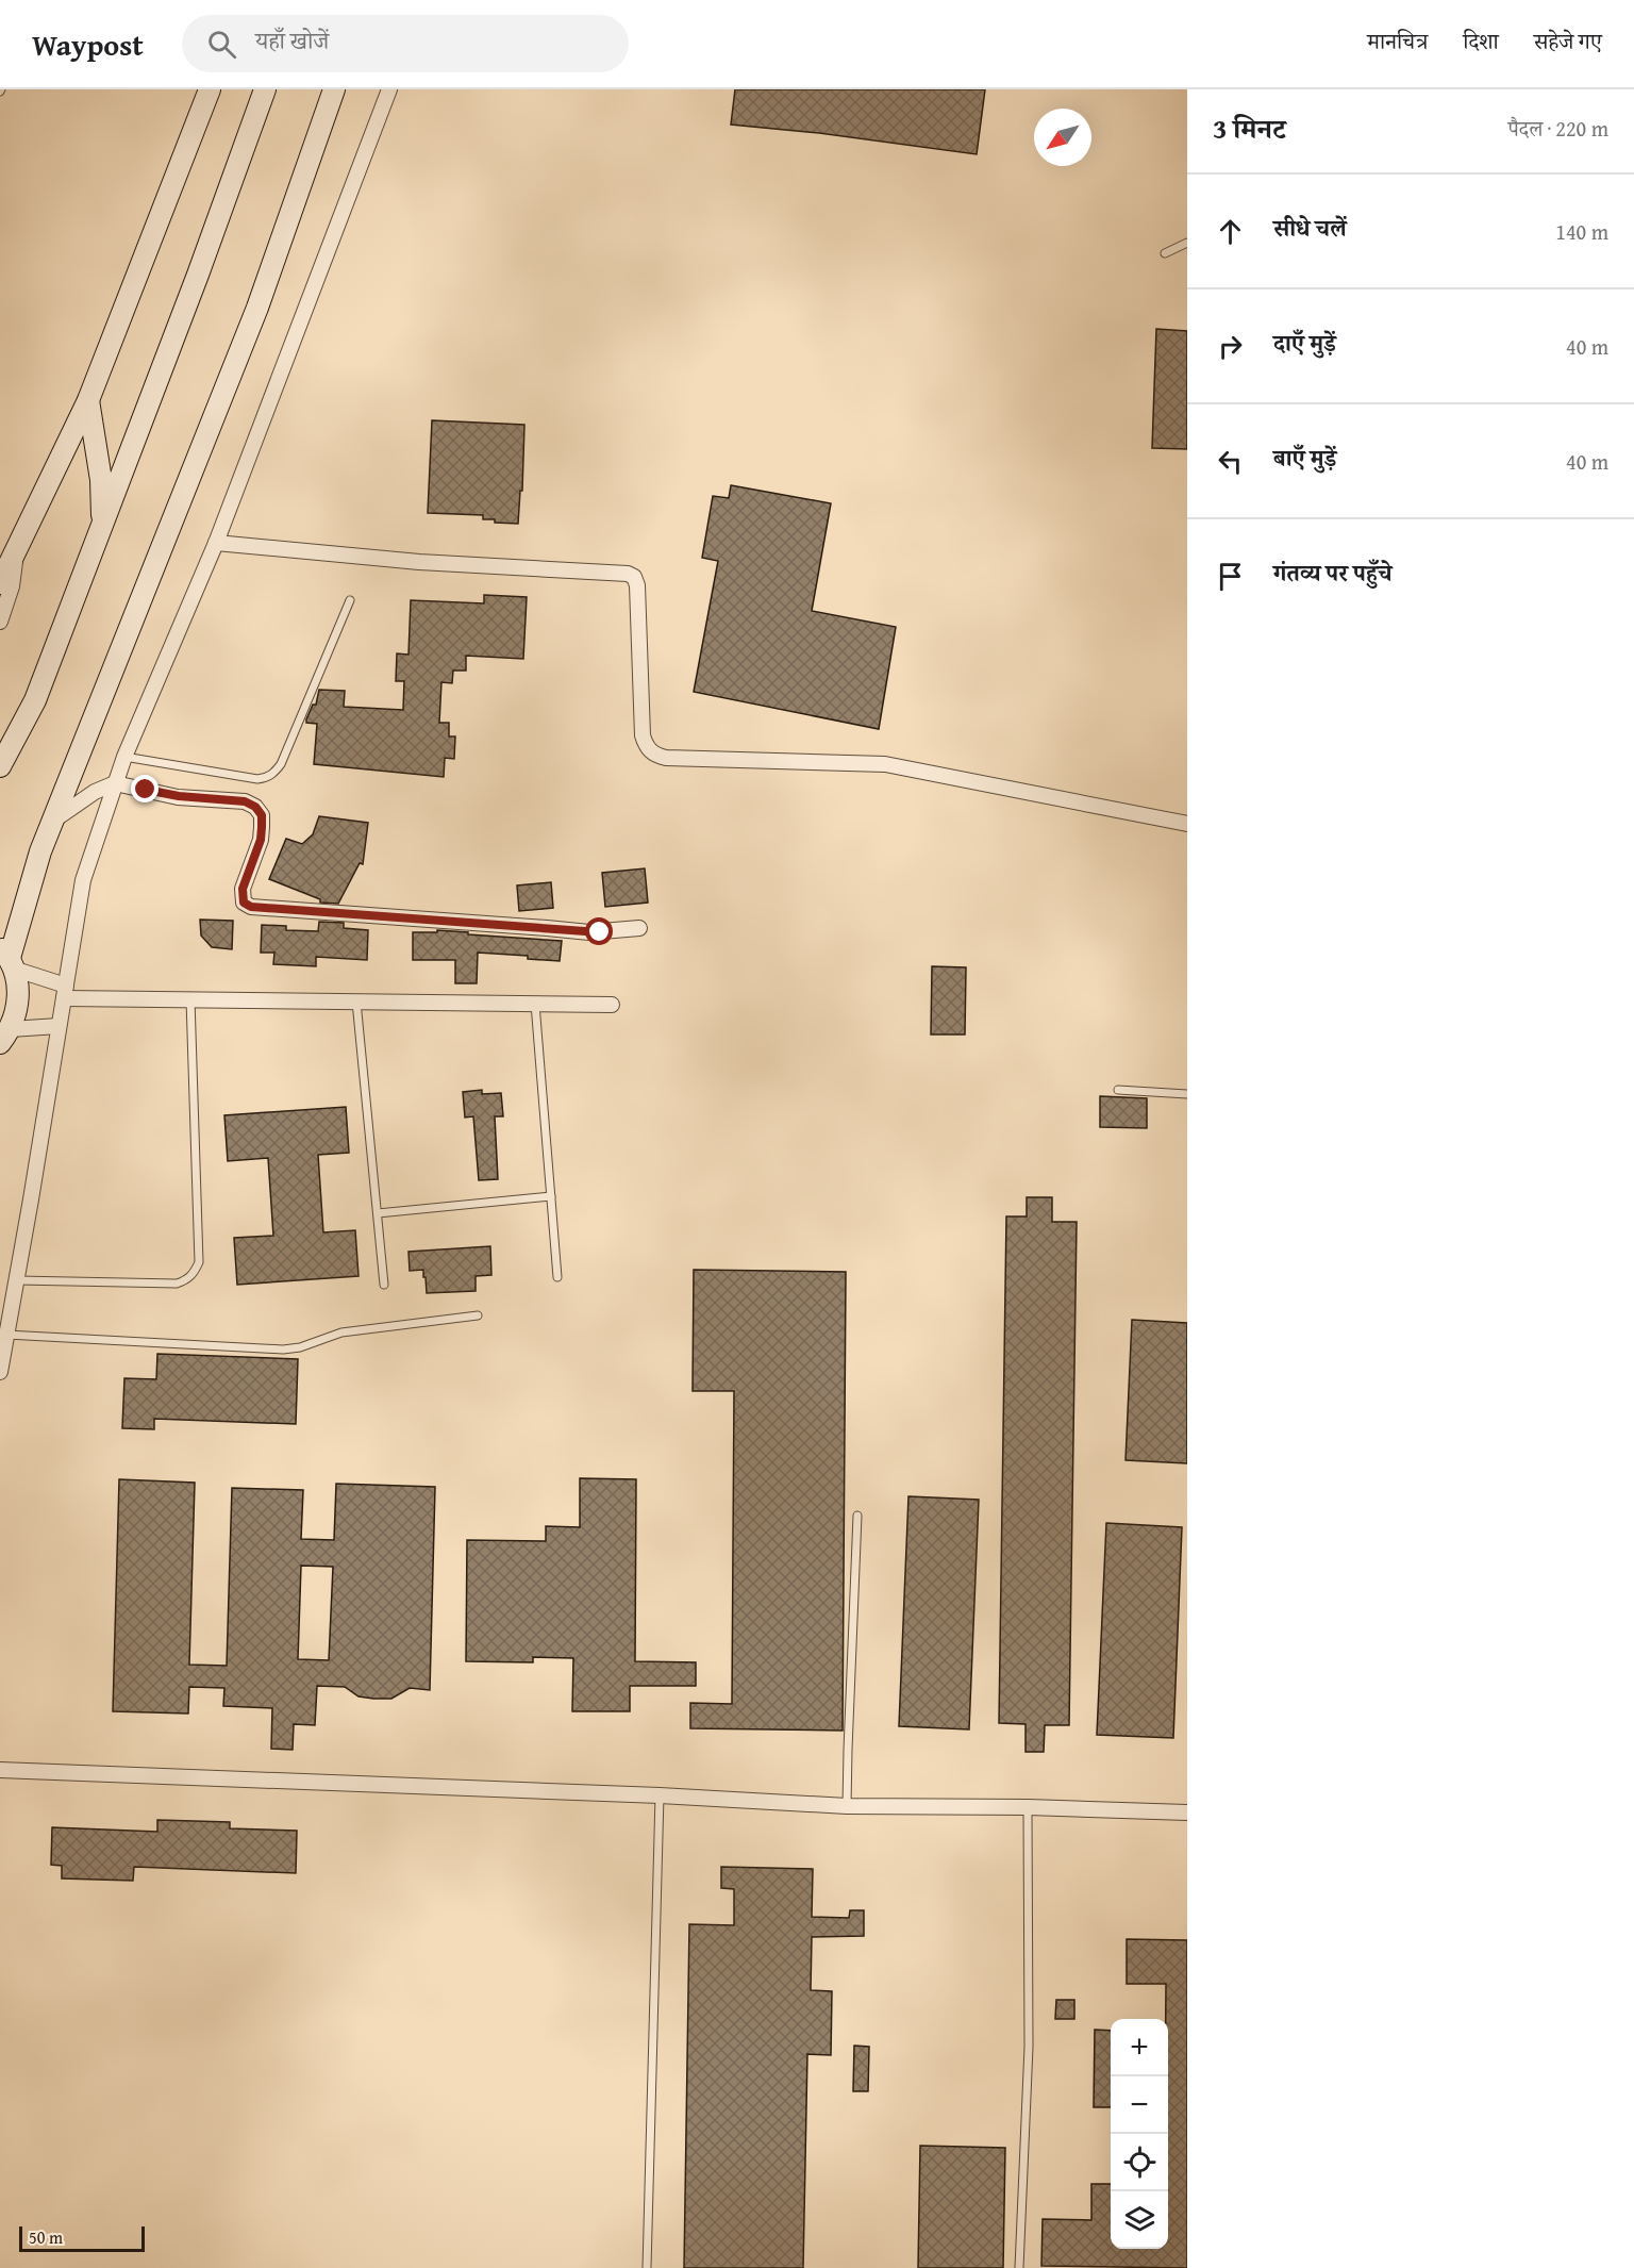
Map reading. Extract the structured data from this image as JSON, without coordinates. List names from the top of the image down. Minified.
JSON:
{"scale_bar":"50 m","north":"bottom left","page":{"header":"Waypost","search":"यहाँ खोजें","nav":["मानचित्र","दिशा","सहेजे गए"],"heading":["3 मिनट","पैदल · 220 m"],"list":[["सीधे चलें","140 m"],["दाएँ मुड़ें","40 m"],["बाएँ मुड़ें","40 m"],"गंतव्य पर पहुँचे"],"map_buttons":["+","−"],"scale":"50 m"}}
